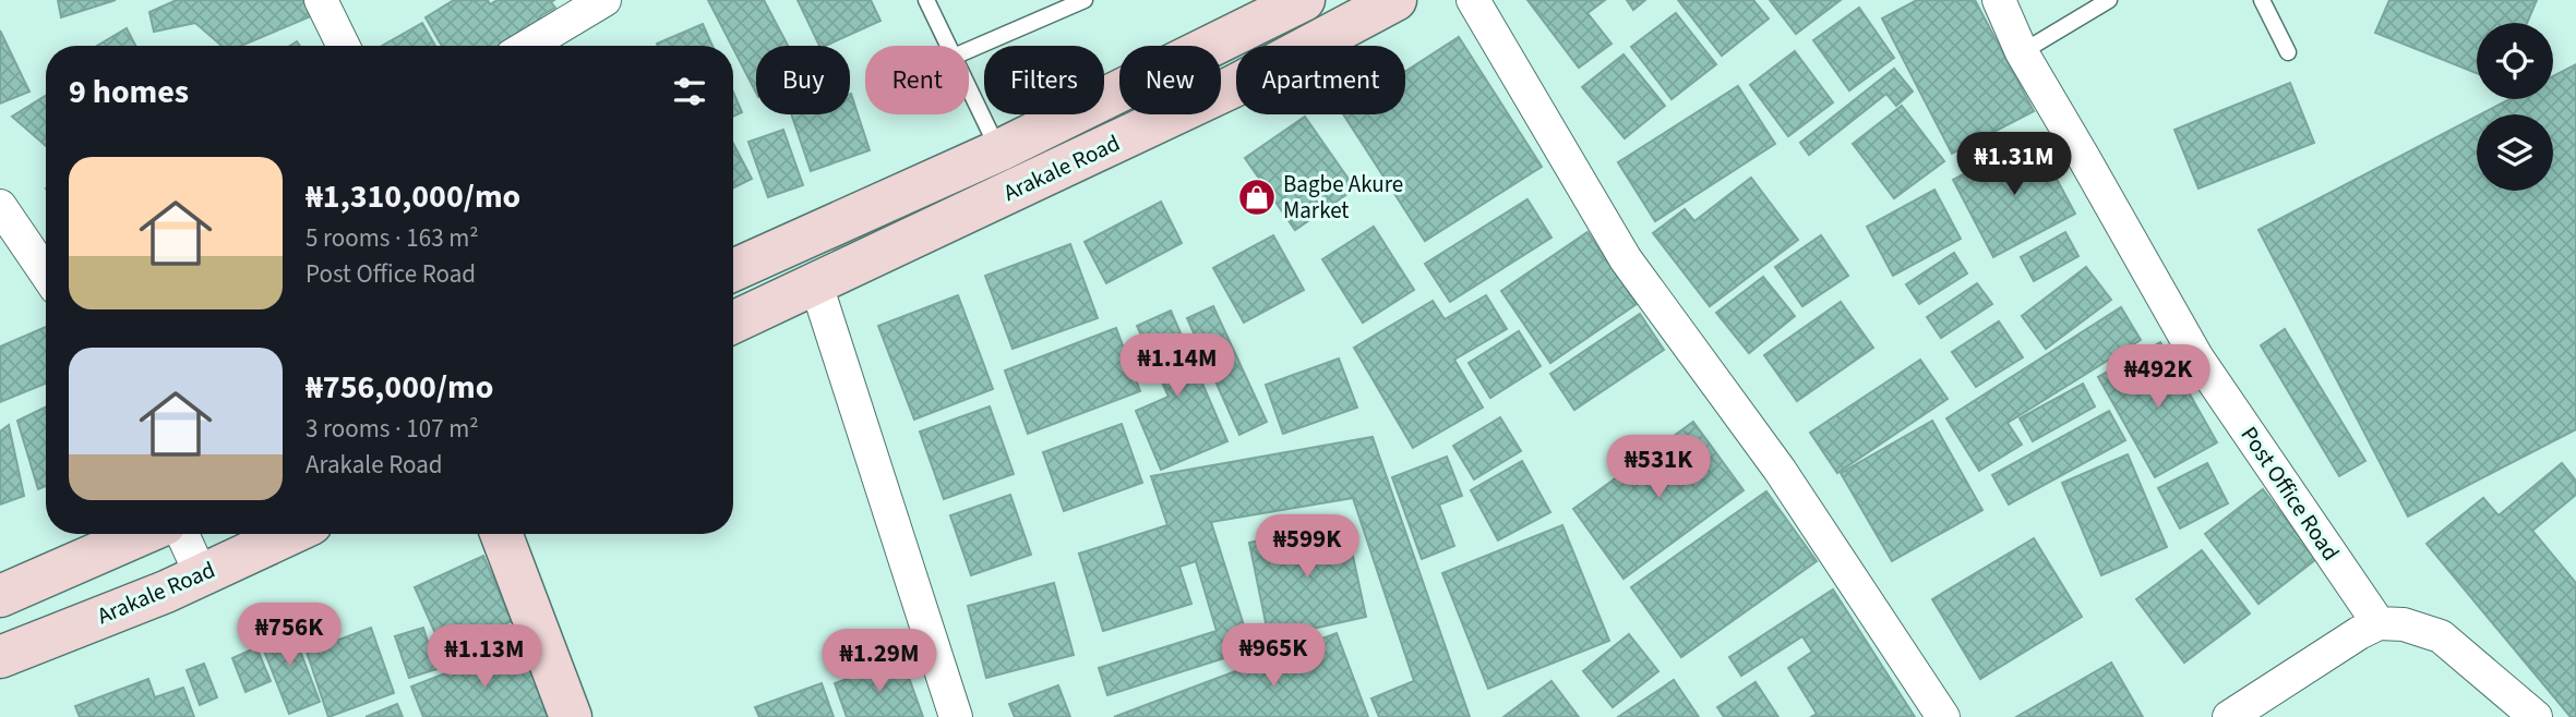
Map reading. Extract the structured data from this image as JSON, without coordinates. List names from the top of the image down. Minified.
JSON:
{"streets":{"main road":["Arakale Road"],"street":["Post Office Road"]},"places":{"shop":["Bagbe Akure Market"]},"page":{"chip":["Buy","Rent","Filters","New","Apartment"],"heading":"9 homes","price":["₦1.31M","₦1.14M","₦492K","₦531K","₦599K","₦756K","₦965K","₦1.13M","₦1.29M"],"list":[{"name":"₦1,310,000/mo","note":"5 rooms · 163 m² · Post Office Road"},{"name":"₦756,000/mo","note":"3 rooms · 107 m² · Arakale Road"}]}}
